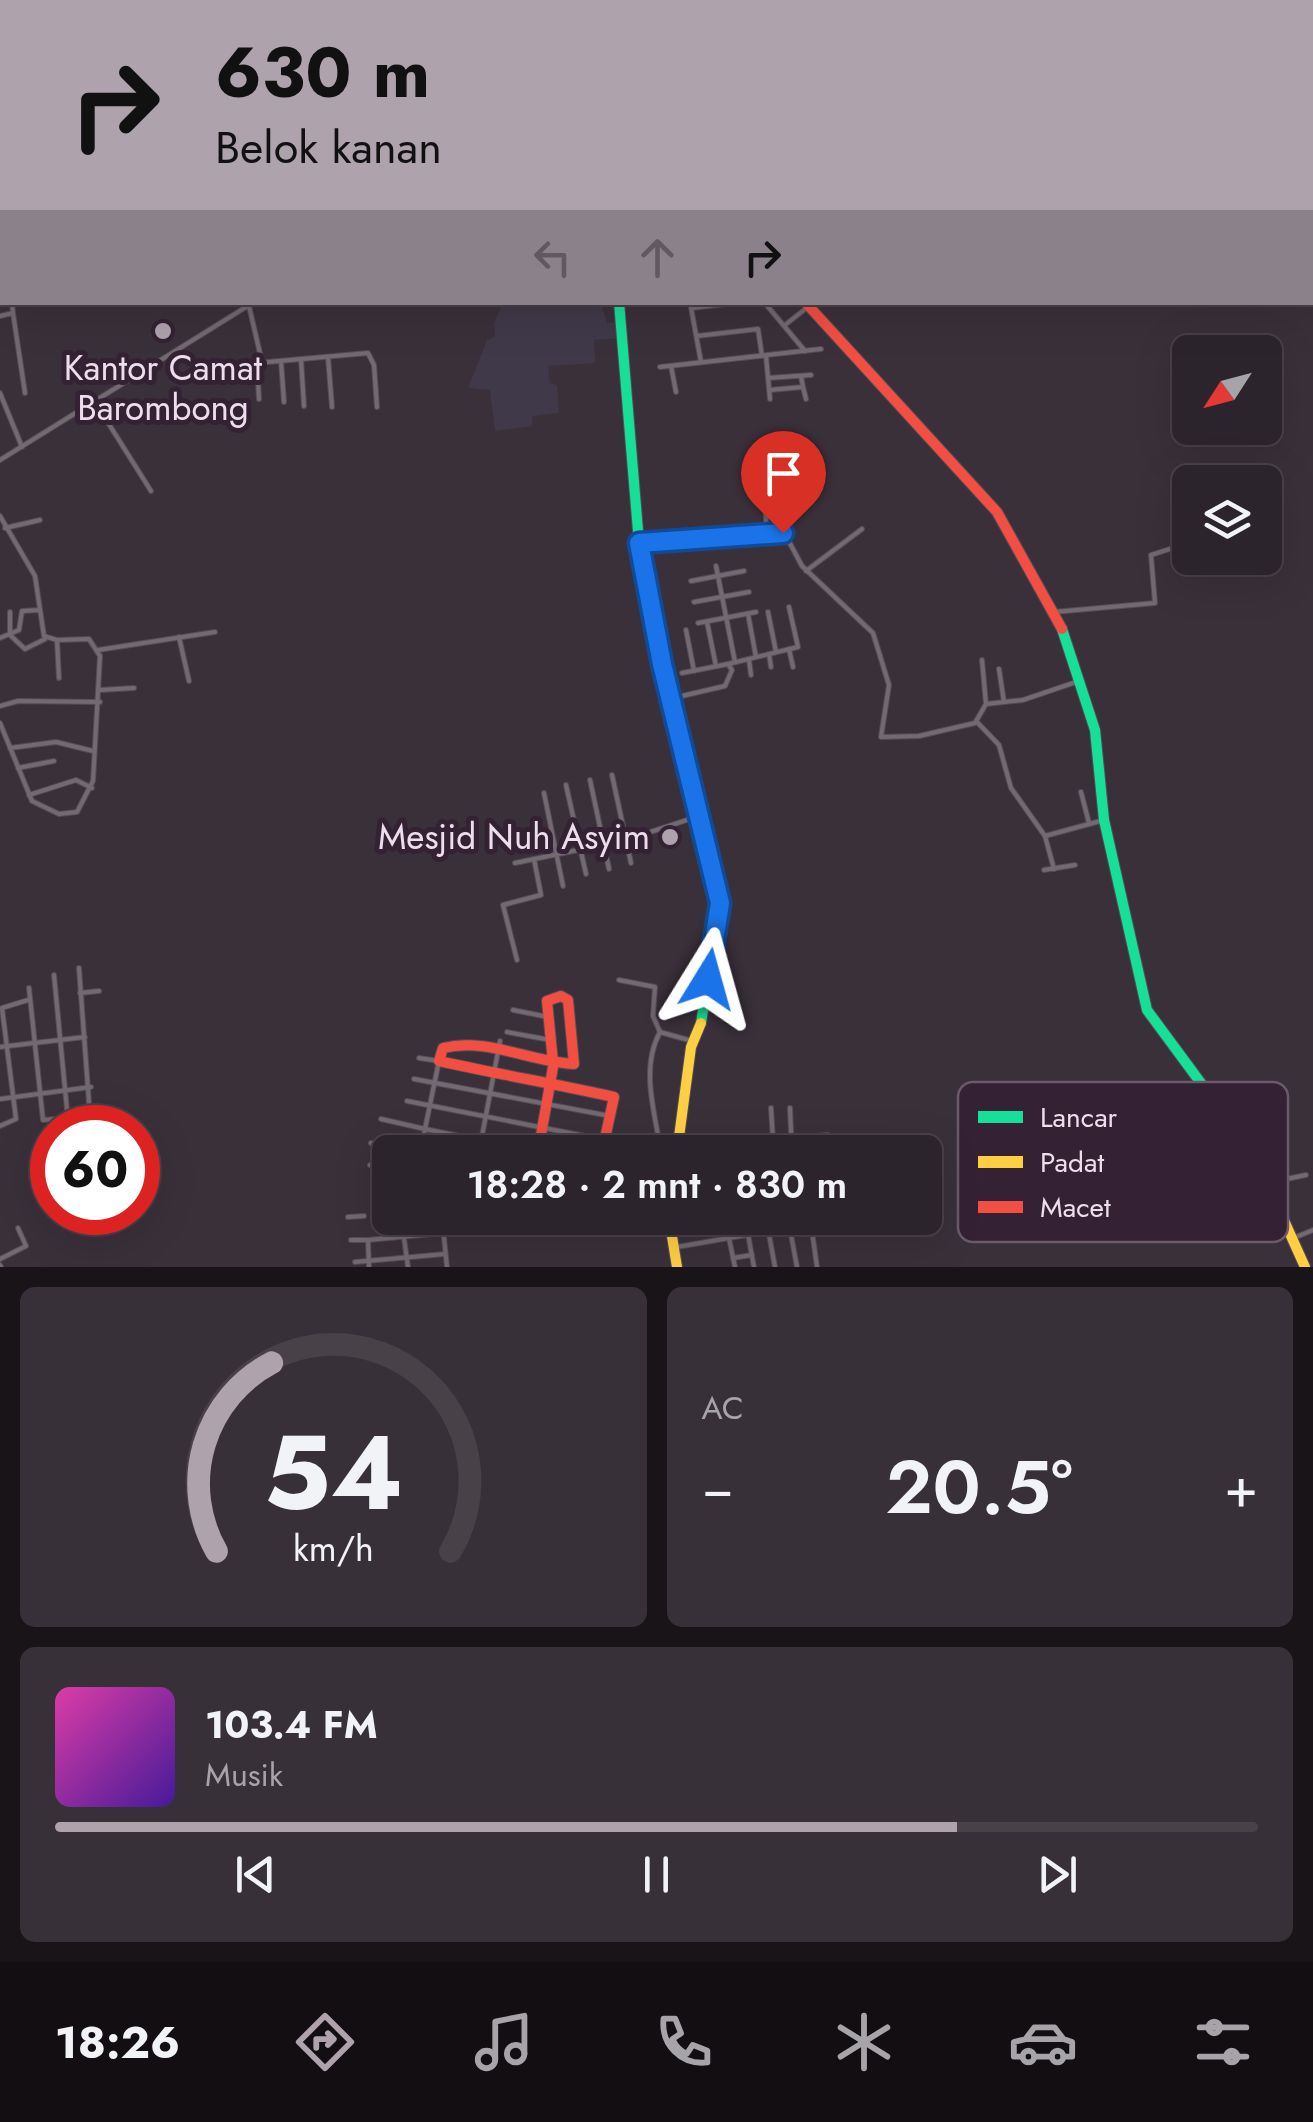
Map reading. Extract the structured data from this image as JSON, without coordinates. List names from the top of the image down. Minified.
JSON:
{"places":["Kantor Camat Barombong","Mesjid Nuh Asyim"],"legend":["Lancar","Padat","Macet"],"north":"bottom left","page":{"turn":["630 m","Belok kanan"],"limit":"60","trip":"18:28 · 2 mnt · 830 m","tile":"AC","heat":["−","20.5°","+"],"song":["103.4 FM","Musik"],"tabs":"18:26","gauge":["54","km/h"]}}
